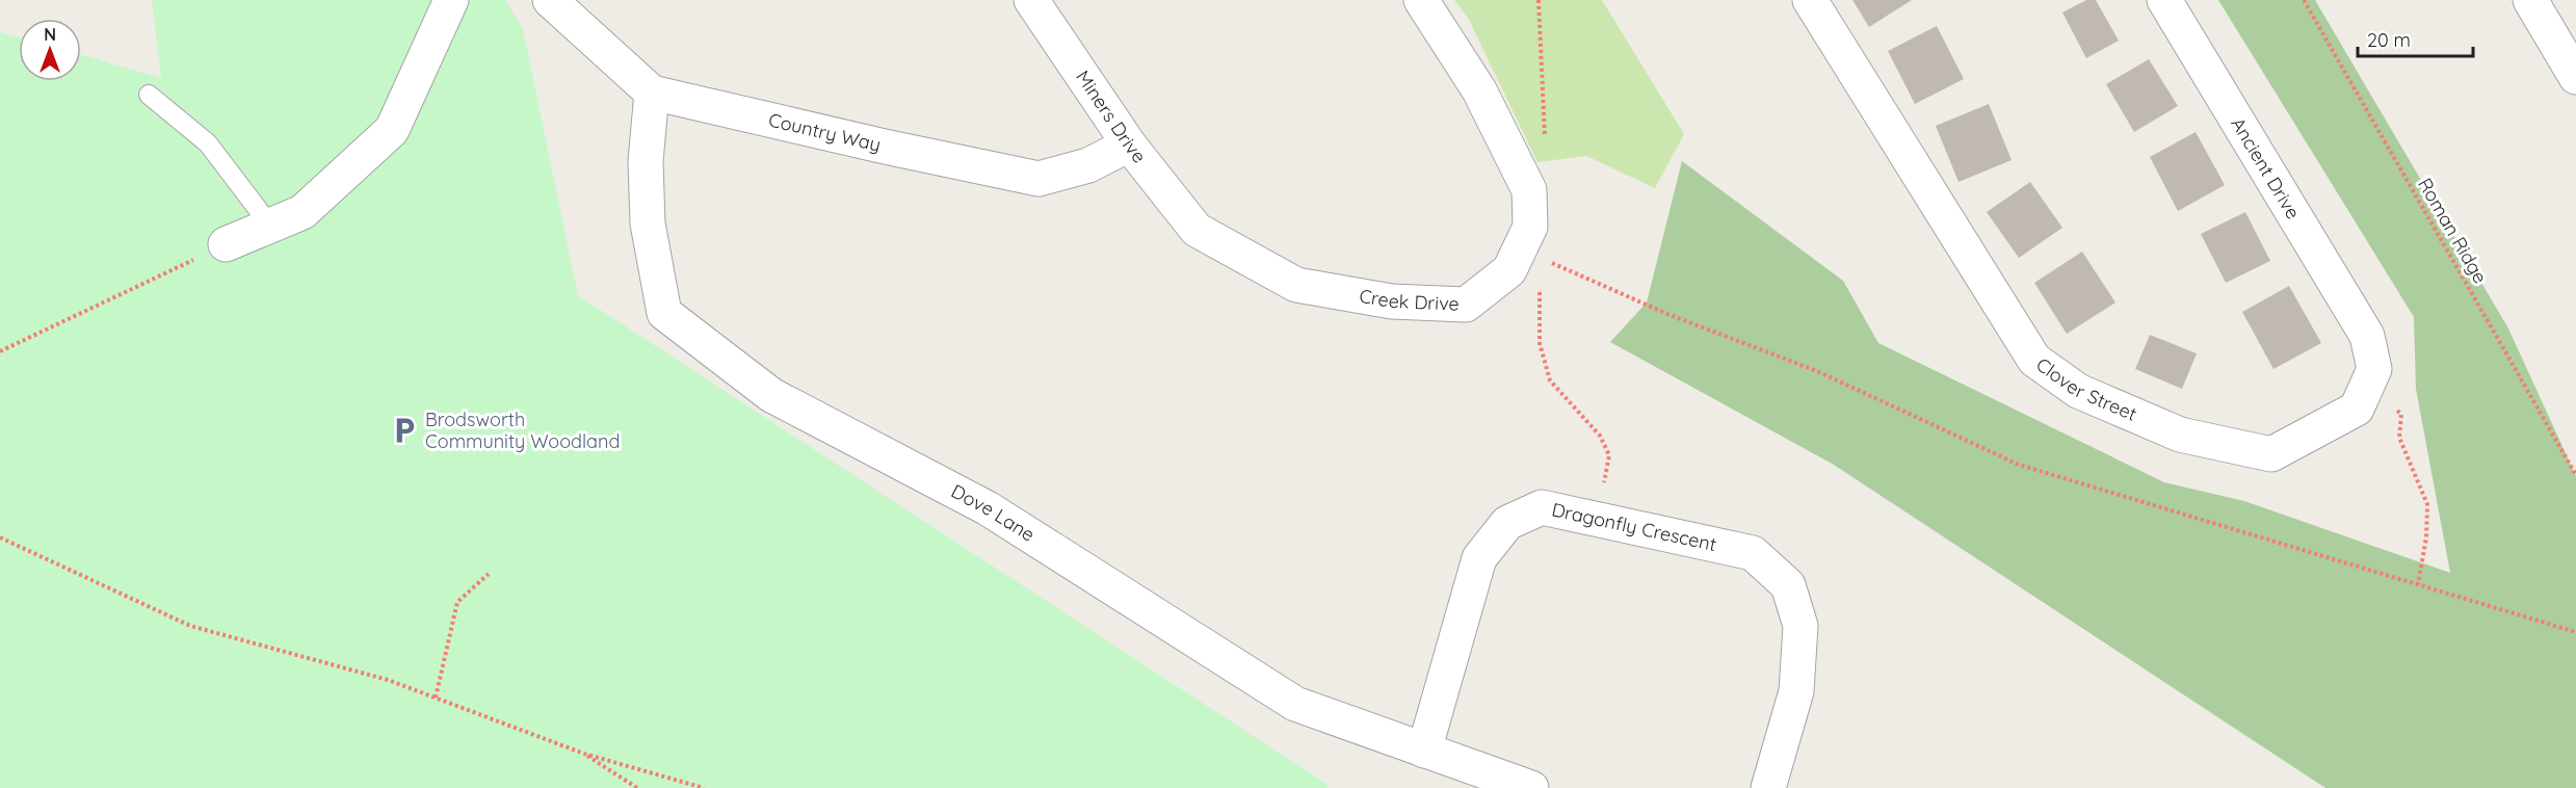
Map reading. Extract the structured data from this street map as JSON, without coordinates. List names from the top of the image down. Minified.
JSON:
{"streets":{"street":["Miners Drive","Country Way","Ancient Drive","Creek Drive","Clover Street","Dove Lane","Dragonfly Crescent"],"path":["Roman Ridge"]},"crossings":[["Miners Drive","Country Way"],["Miners Drive","Creek Drive"],["Country Way","Dove Lane"],["Ancient Drive","Clover Street"],["Dove Lane","Dragonfly Crescent"]],"places":{"parking":["Brodsworth Community Woodland"]},"scale_bar":"20 m","north":"top"}
